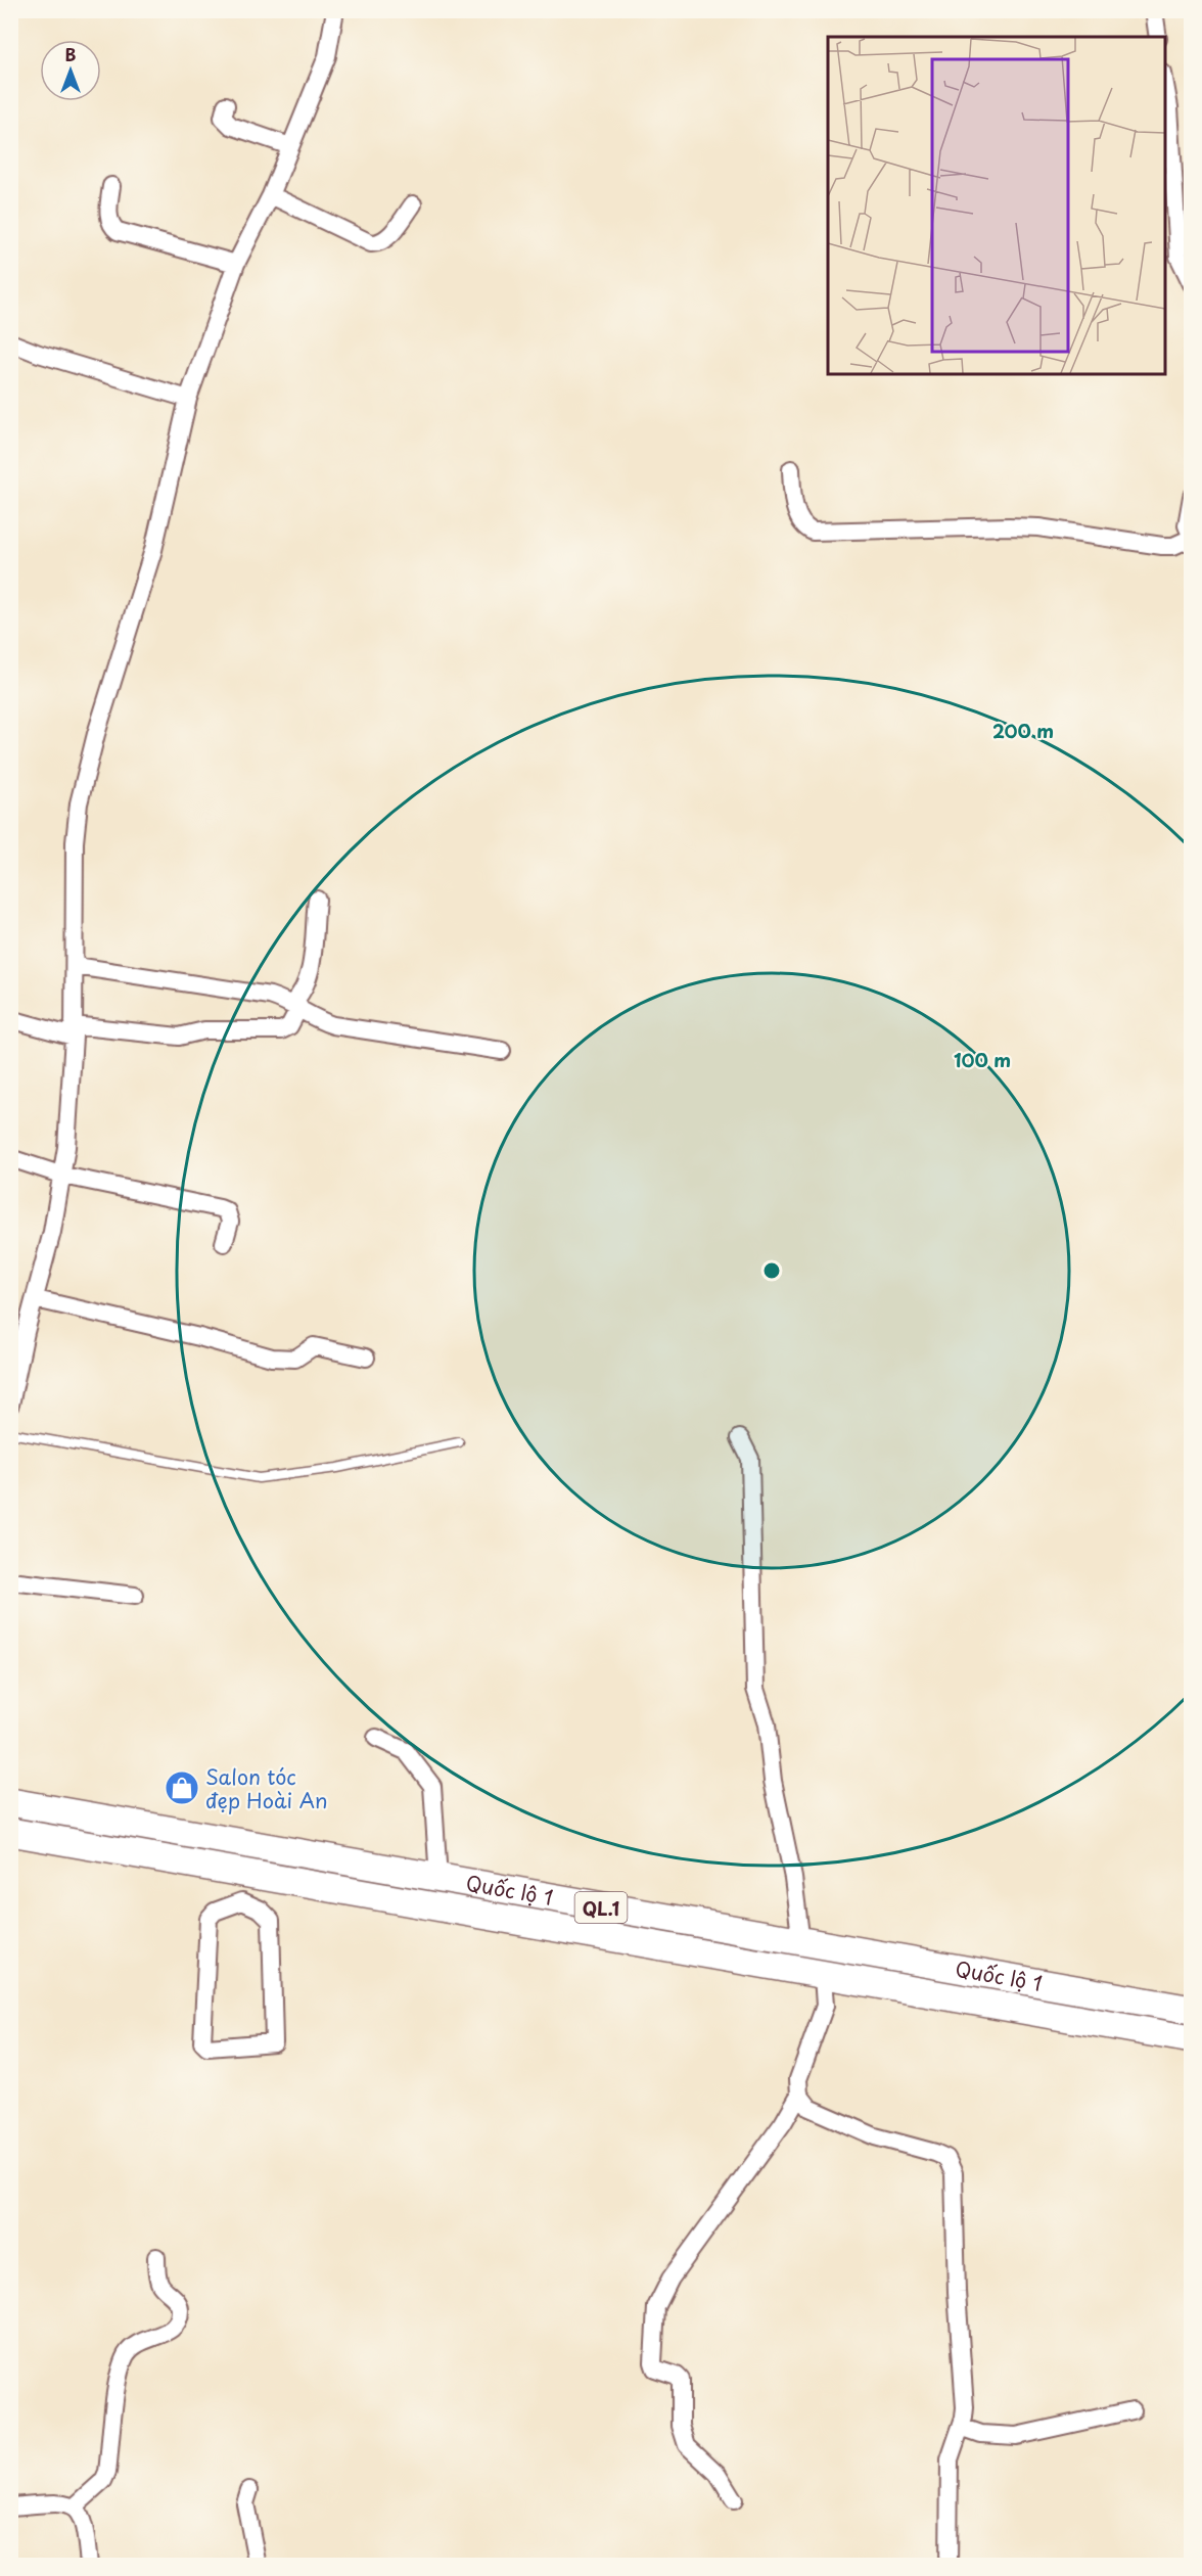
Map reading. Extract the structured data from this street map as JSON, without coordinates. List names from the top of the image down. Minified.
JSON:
{"streets":{"highway":["Quốc lộ 1","QL.1"]},"places":{"shop":["Salon tóc đẹp Hoài An"]},"north":"top","rings":["200 m","100 m"]}
